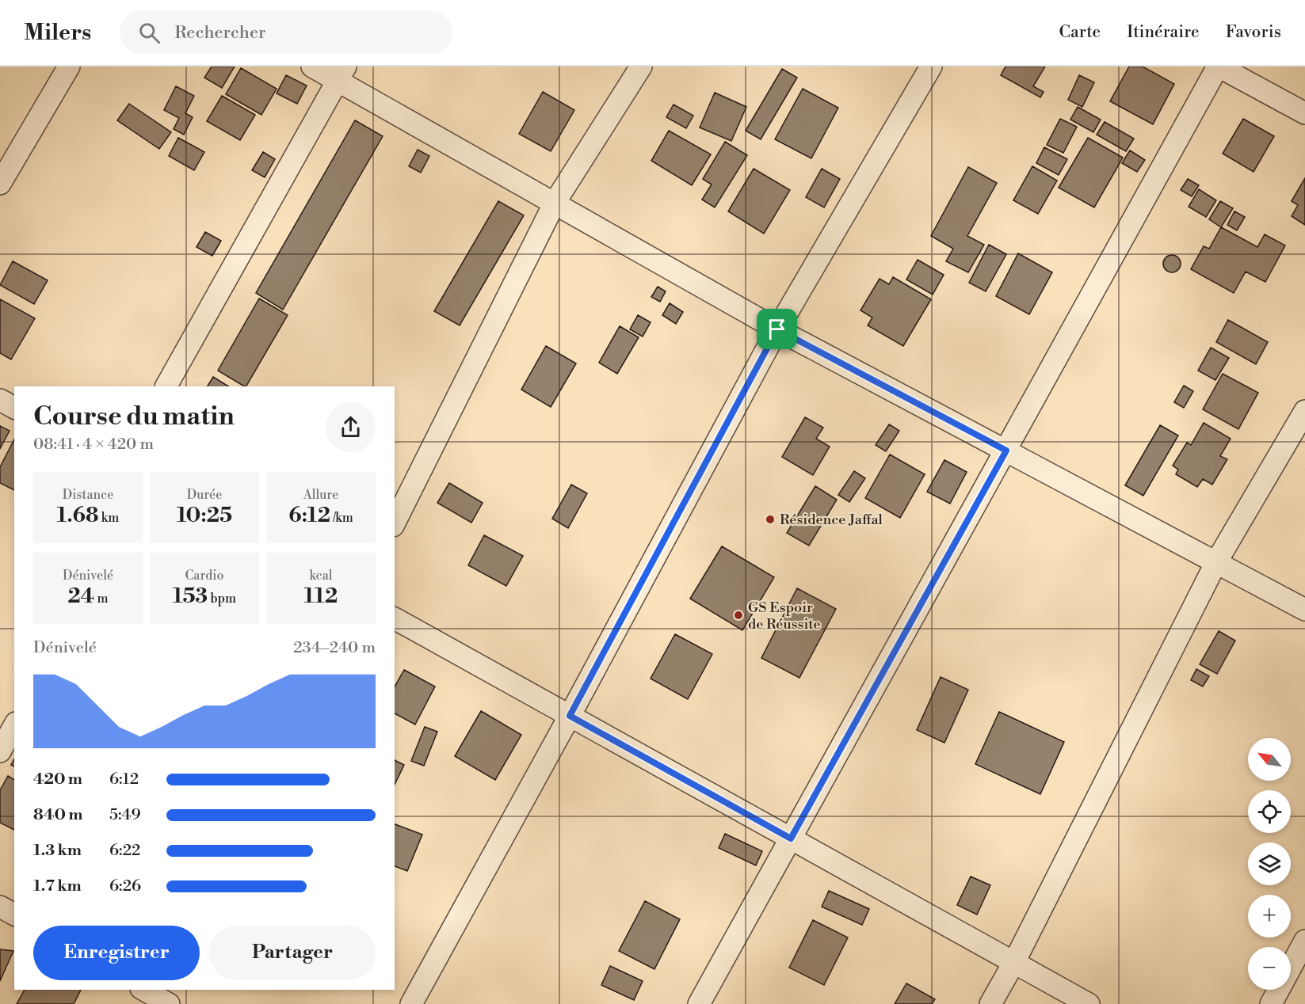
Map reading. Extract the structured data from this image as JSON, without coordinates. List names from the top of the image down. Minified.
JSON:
{"places":["Résidence Jaffal","GS Espoir de Réussite"],"north":"top left","page":{"header":"Milers","search":"Rechercher","nav":["Carte","Itinéraire","Favoris"],"heading":["Course du matin","08:41 · 4 × 420 m"],"stats":[["Distance","1.68 km"],["Durée","10:25"],["Allure","6:12 /km"],["Dénivelé","24 m"],["Cardio","153 bpm"],["kcal","112"]],"chart":["Dénivelé","234–240 m"],"map_buttons":["+","−"],"list":[{"name":"420 m","note":"6:12"},{"name":"840 m","note":"5:49"},{"name":"1.3 km","note":"6:22"},{"name":"1.7 km","note":"6:26"}],"buttons":["Enregistrer","Partager"]}}
